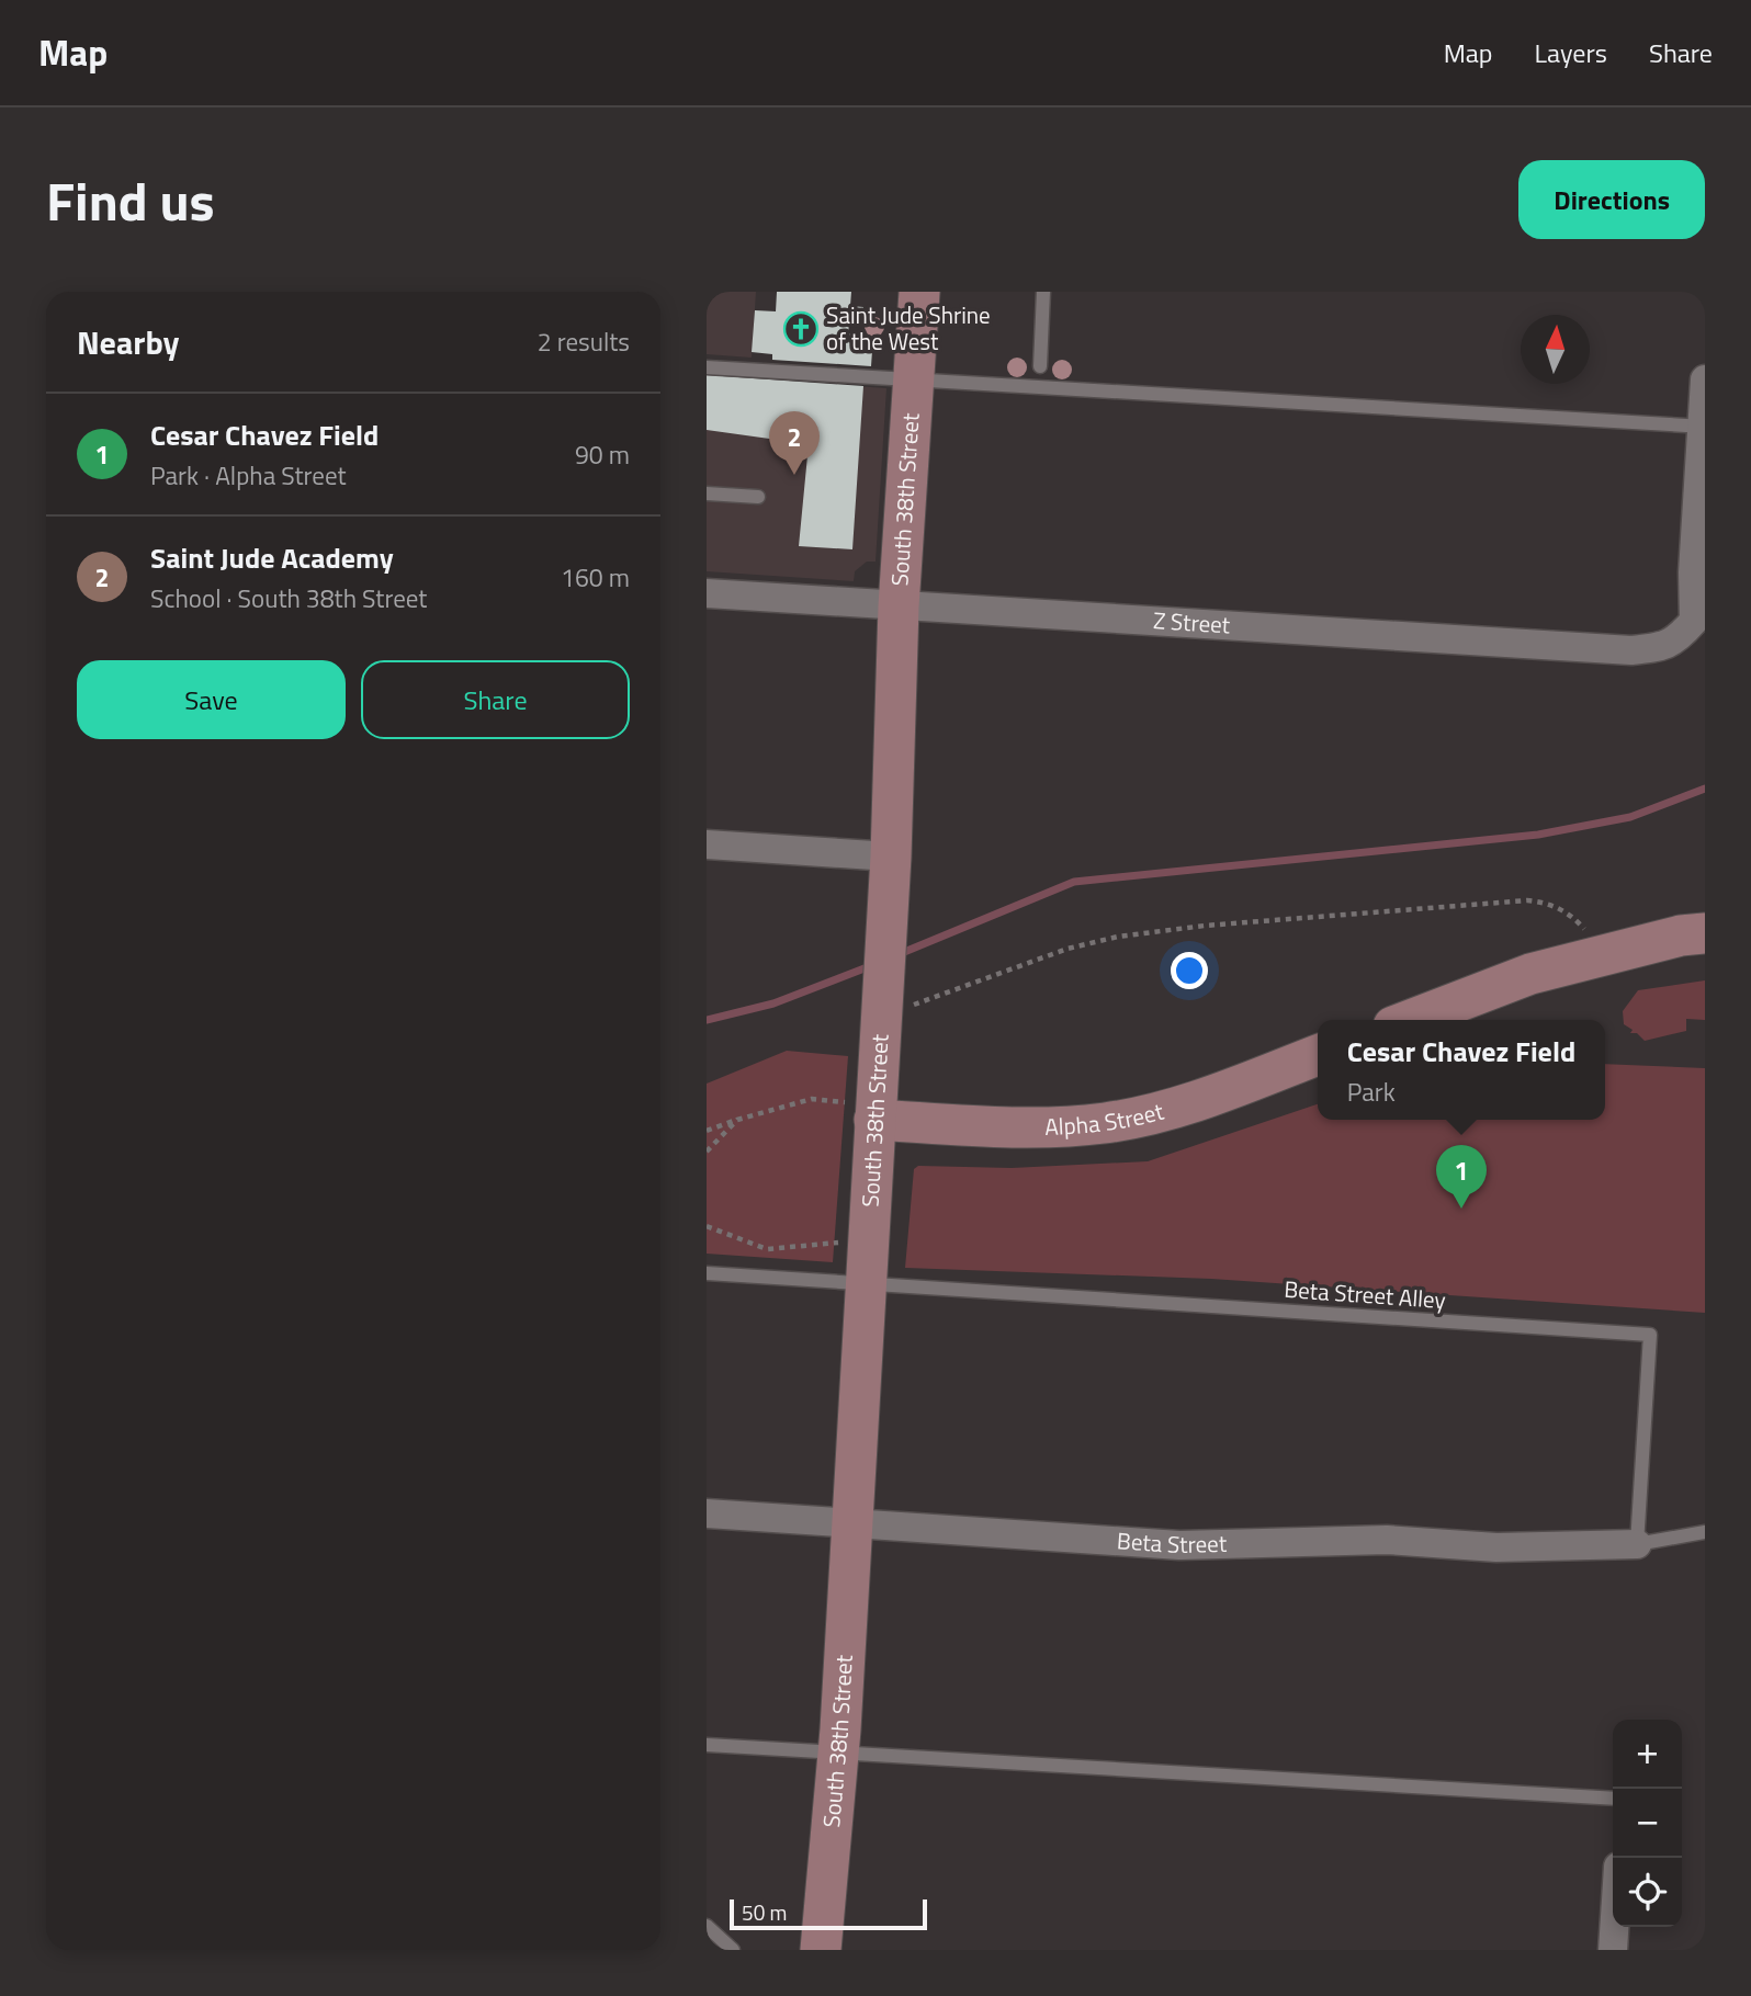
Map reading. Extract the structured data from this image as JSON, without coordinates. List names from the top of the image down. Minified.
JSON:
{"streets":{"street":["South 38th Street","Z Street","Alpha Street","Beta Street"],"lane":["Beta Street Alley"]},"crossings":[["South 38th Street","Z Street"],["South 38th Street","Alpha Street"],["South 38th Street","Beta Street Alley"],["South 38th Street","Beta Street"],["Beta Street Alley","Beta Street"]],"places":{"church":["Saint Jude Shrine of the West"]},"scale_bar":"50 m","north":"top","page":{"header":"Map","nav":["Map","Layers","Share"],"title":"Find us","buttons":["Directions",["Save","Share"]],"heading":["Nearby","2 results"],"list":[{"mark":"1","name":"Cesar Chavez Field","note":"Park · Alpha Street","value":"90 m"},{"mark":"2","name":"Saint Jude Academy","note":"School · South 38th Street","value":"160 m"}],"pins":["2","1"],"popup":["Cesar Chavez Field","Park"],"map_buttons":["+","−"],"scale":"50 m"}}
